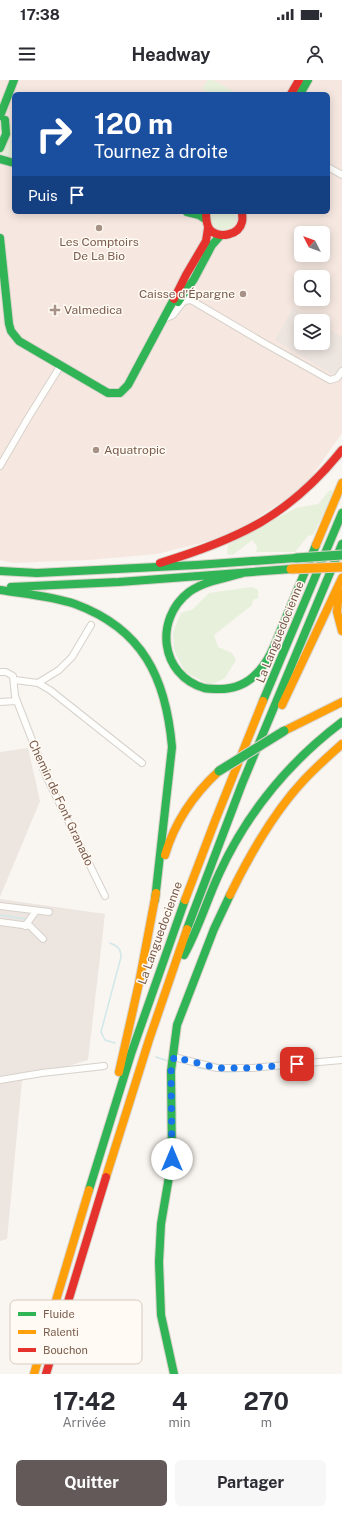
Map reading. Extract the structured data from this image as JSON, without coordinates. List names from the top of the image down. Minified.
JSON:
{"streets":{"main road":["La Languedocienne"],"street":["Chemin de Font Granado"]},"places":{"other":["Les Comptoirs De La Bio","Caisse d'Épargne","Aquatropic"],"health":["Valmedica"]},"legend":["Fluide","Ralenti","Bouchon"],"north":"top left","page":{"status":"17:38","header":"Headway","turn":["120 m","Tournez à droite"],"then":"Puis","eta":["17:42","Arrivée","4","min","270","m"],"buttons":["Quitter","Partager"]}}
